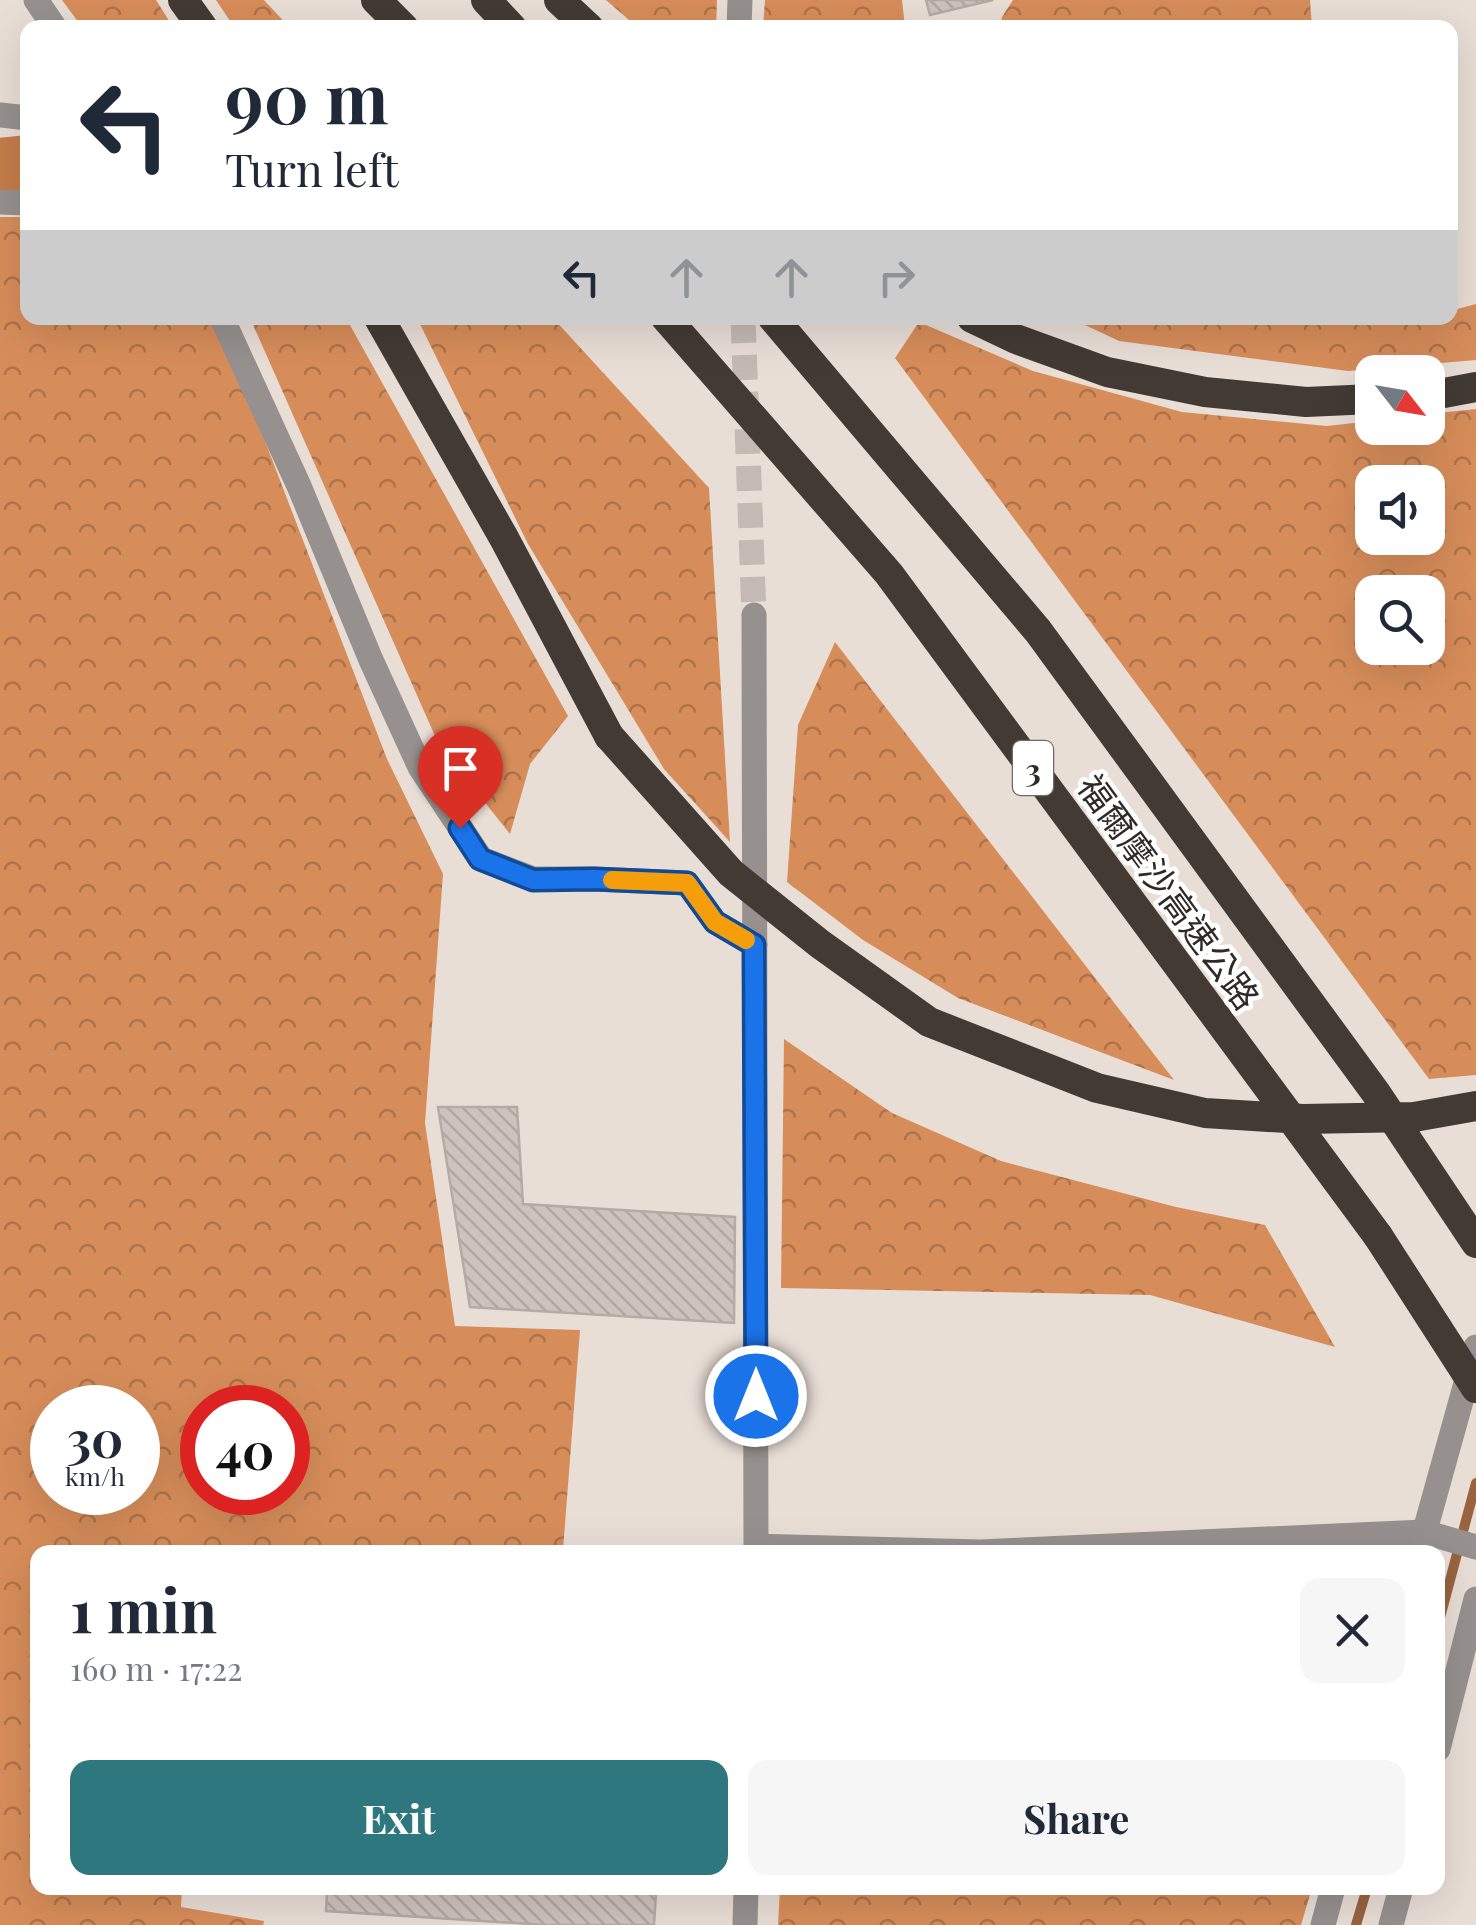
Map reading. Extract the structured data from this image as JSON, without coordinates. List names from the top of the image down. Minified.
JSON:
{"streets":{"highway":["3","福爾摩沙高速公路"]},"north":"bottom right","page":{"turn":["90 m","Turn left"],"speed":"30 km/h","limit":"40","heading":["1 min","160 m · 17:22"],"buttons":["Exit","Share"]}}
